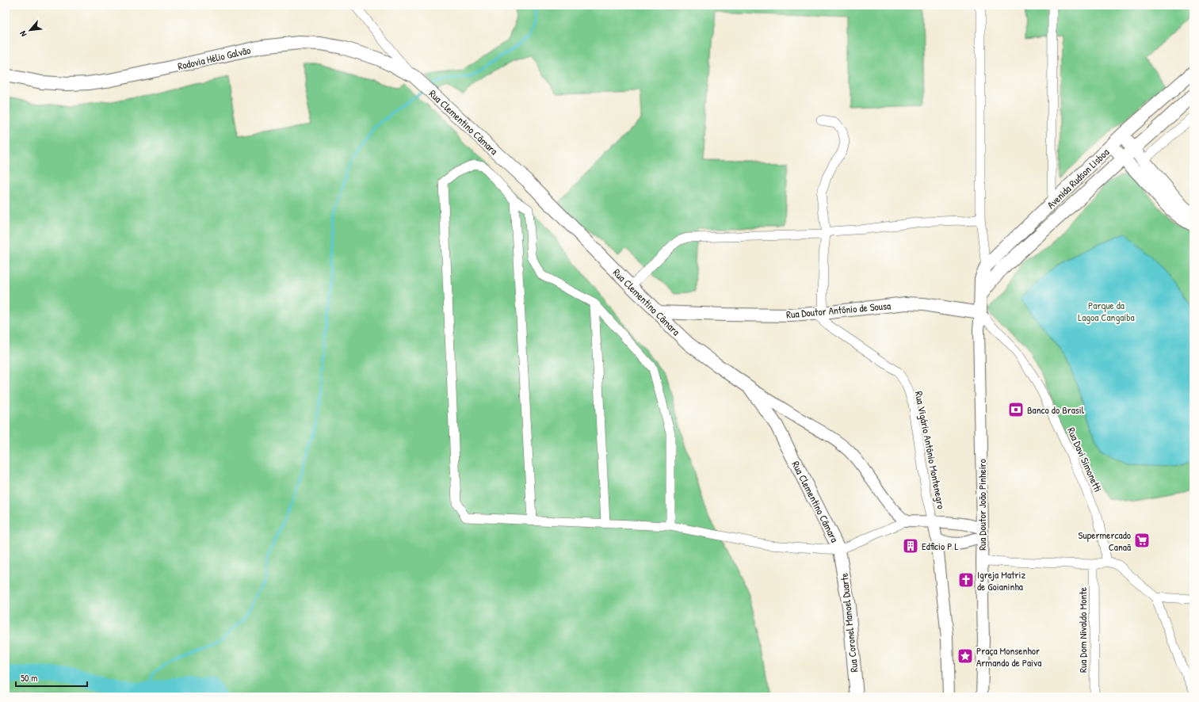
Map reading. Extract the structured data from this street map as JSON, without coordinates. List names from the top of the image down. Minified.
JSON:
{"streets":{"main road":["Rodovia Hélio Galvão","Rua Clementino Câmara","Avenida Rudson Lisboa","Rua Doutor Antônio de Sousa","Rua Coronel Manoel Duarte"],"street":["Rua Vigário Antônio Montenegro","Rua Davi Simonetti","Rua Doutor João Pinheiro","Rua Dom Nivaldo Monte"]},"crossings":[["Rodovia Hélio Galvão","Rua Clementino Câmara"],["Rua Clementino Câmara","Rua Doutor Antônio de Sousa"],["Rua Clementino Câmara","Rua Coronel Manoel Duarte"],["Avenida Rudson Lisboa","Rua Doutor Antônio de Sousa"],["Avenida Rudson Lisboa","Rua Davi Simonetti"],["Avenida Rudson Lisboa","Rua Doutor João Pinheiro"],["Rua Doutor Antônio de Sousa","Rua Vigário Antônio Montenegro"],["Rua Doutor Antônio de Sousa","Rua Davi Simonetti"],["Rua Doutor Antônio de Sousa","Rua Doutor João Pinheiro"],["Rua Davi Simonetti","Rua Doutor João Pinheiro"]],"parks":["Parque da Lagoa Cangaíba"],"places":{"bank":["Banco do Brasil"],"supermarket":["Supermercado Canaã"],"building":["Edficio P L"],"church":["Igreja Matriz de Goianinha"],"place":["Praça Monsenhor Armando de Paiva"]},"scale_bar":"50 m","north":"bottom left"}
